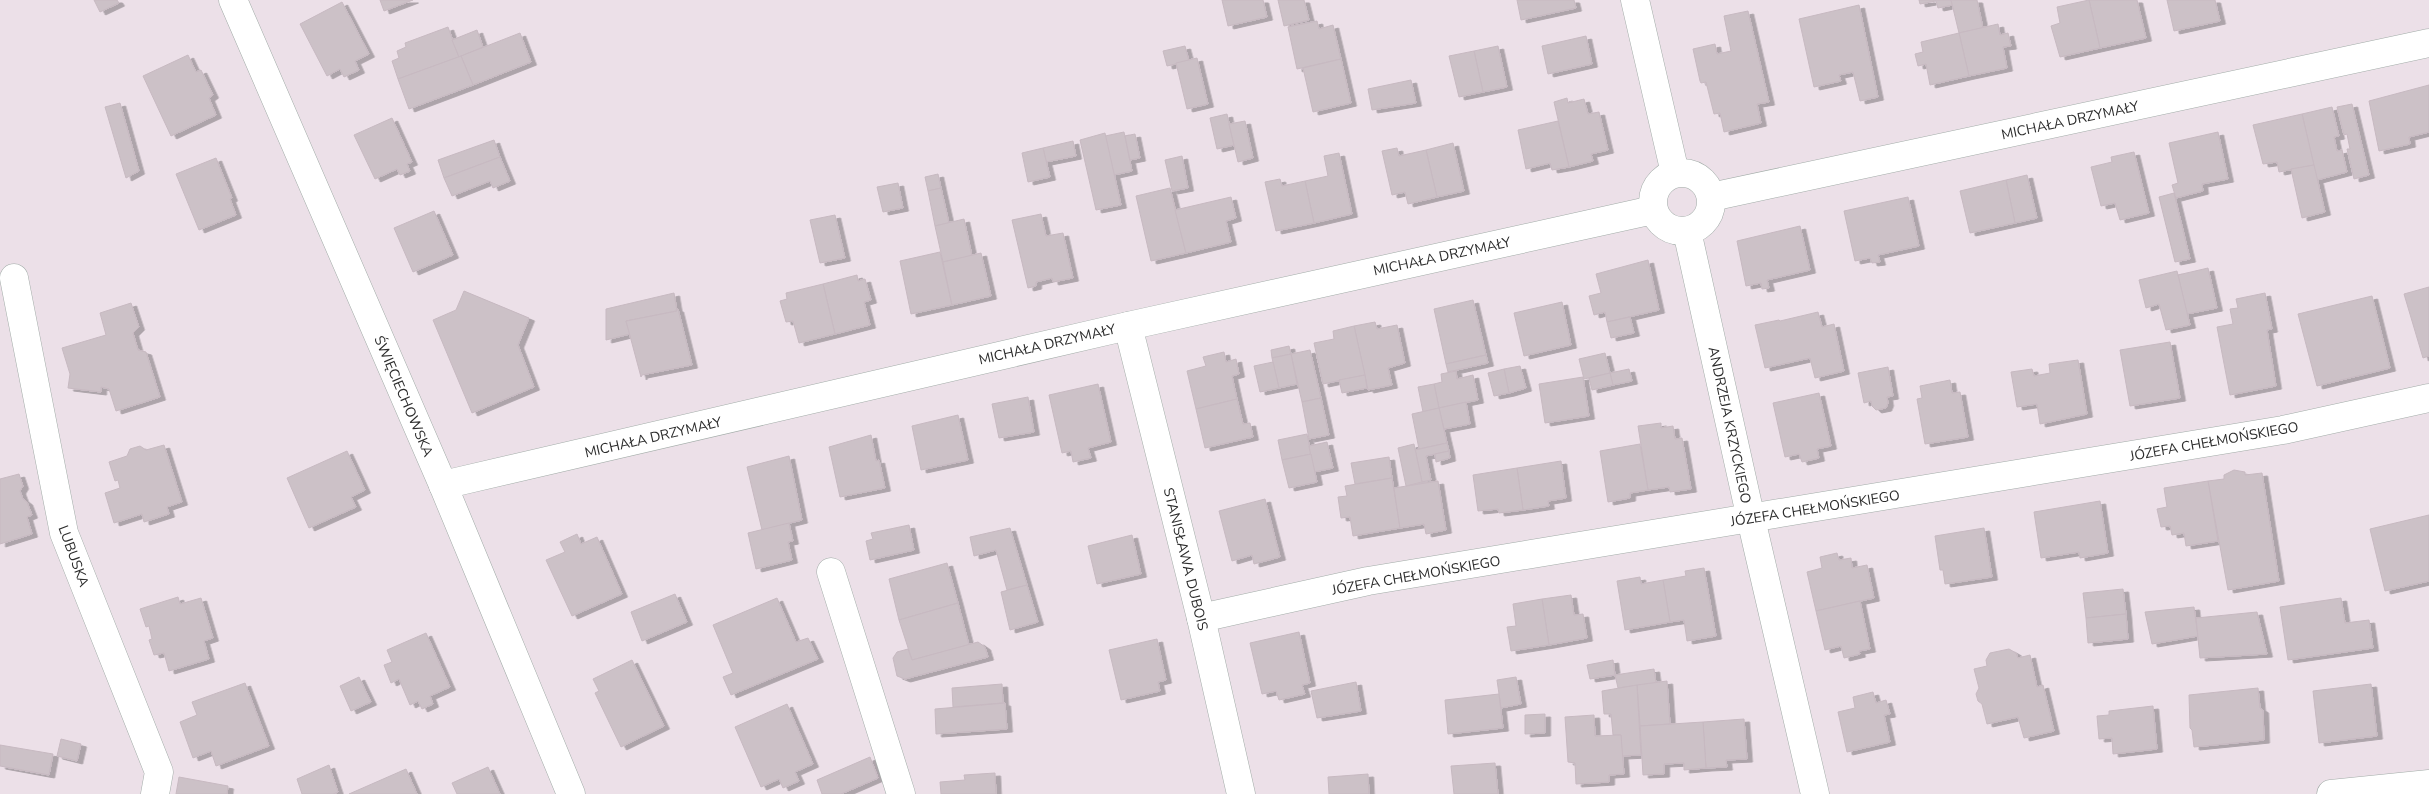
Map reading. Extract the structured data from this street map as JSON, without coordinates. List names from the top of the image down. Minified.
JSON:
{"streets":{"street":["MICHAŁA DRZYMAŁY","ŚWIĘCIECHOWSKA","ANDRZEJA KRZYCKIEGO","JÓZEFA CHEŁMOŃSKIEGO","LUBUSKA","STANISŁAWA DUBOIS"]},"crossings":[["MICHAŁA DRZYMAŁY","ŚWIĘCIECHOWSKA"],["MICHAŁA DRZYMAŁY","ANDRZEJA KRZYCKIEGO"],["MICHAŁA DRZYMAŁY","STANISŁAWA DUBOIS"],["ANDRZEJA KRZYCKIEGO","JÓZEFA CHEŁMOŃSKIEGO"],["JÓZEFA CHEŁMOŃSKIEGO","STANISŁAWA DUBOIS"]]}
